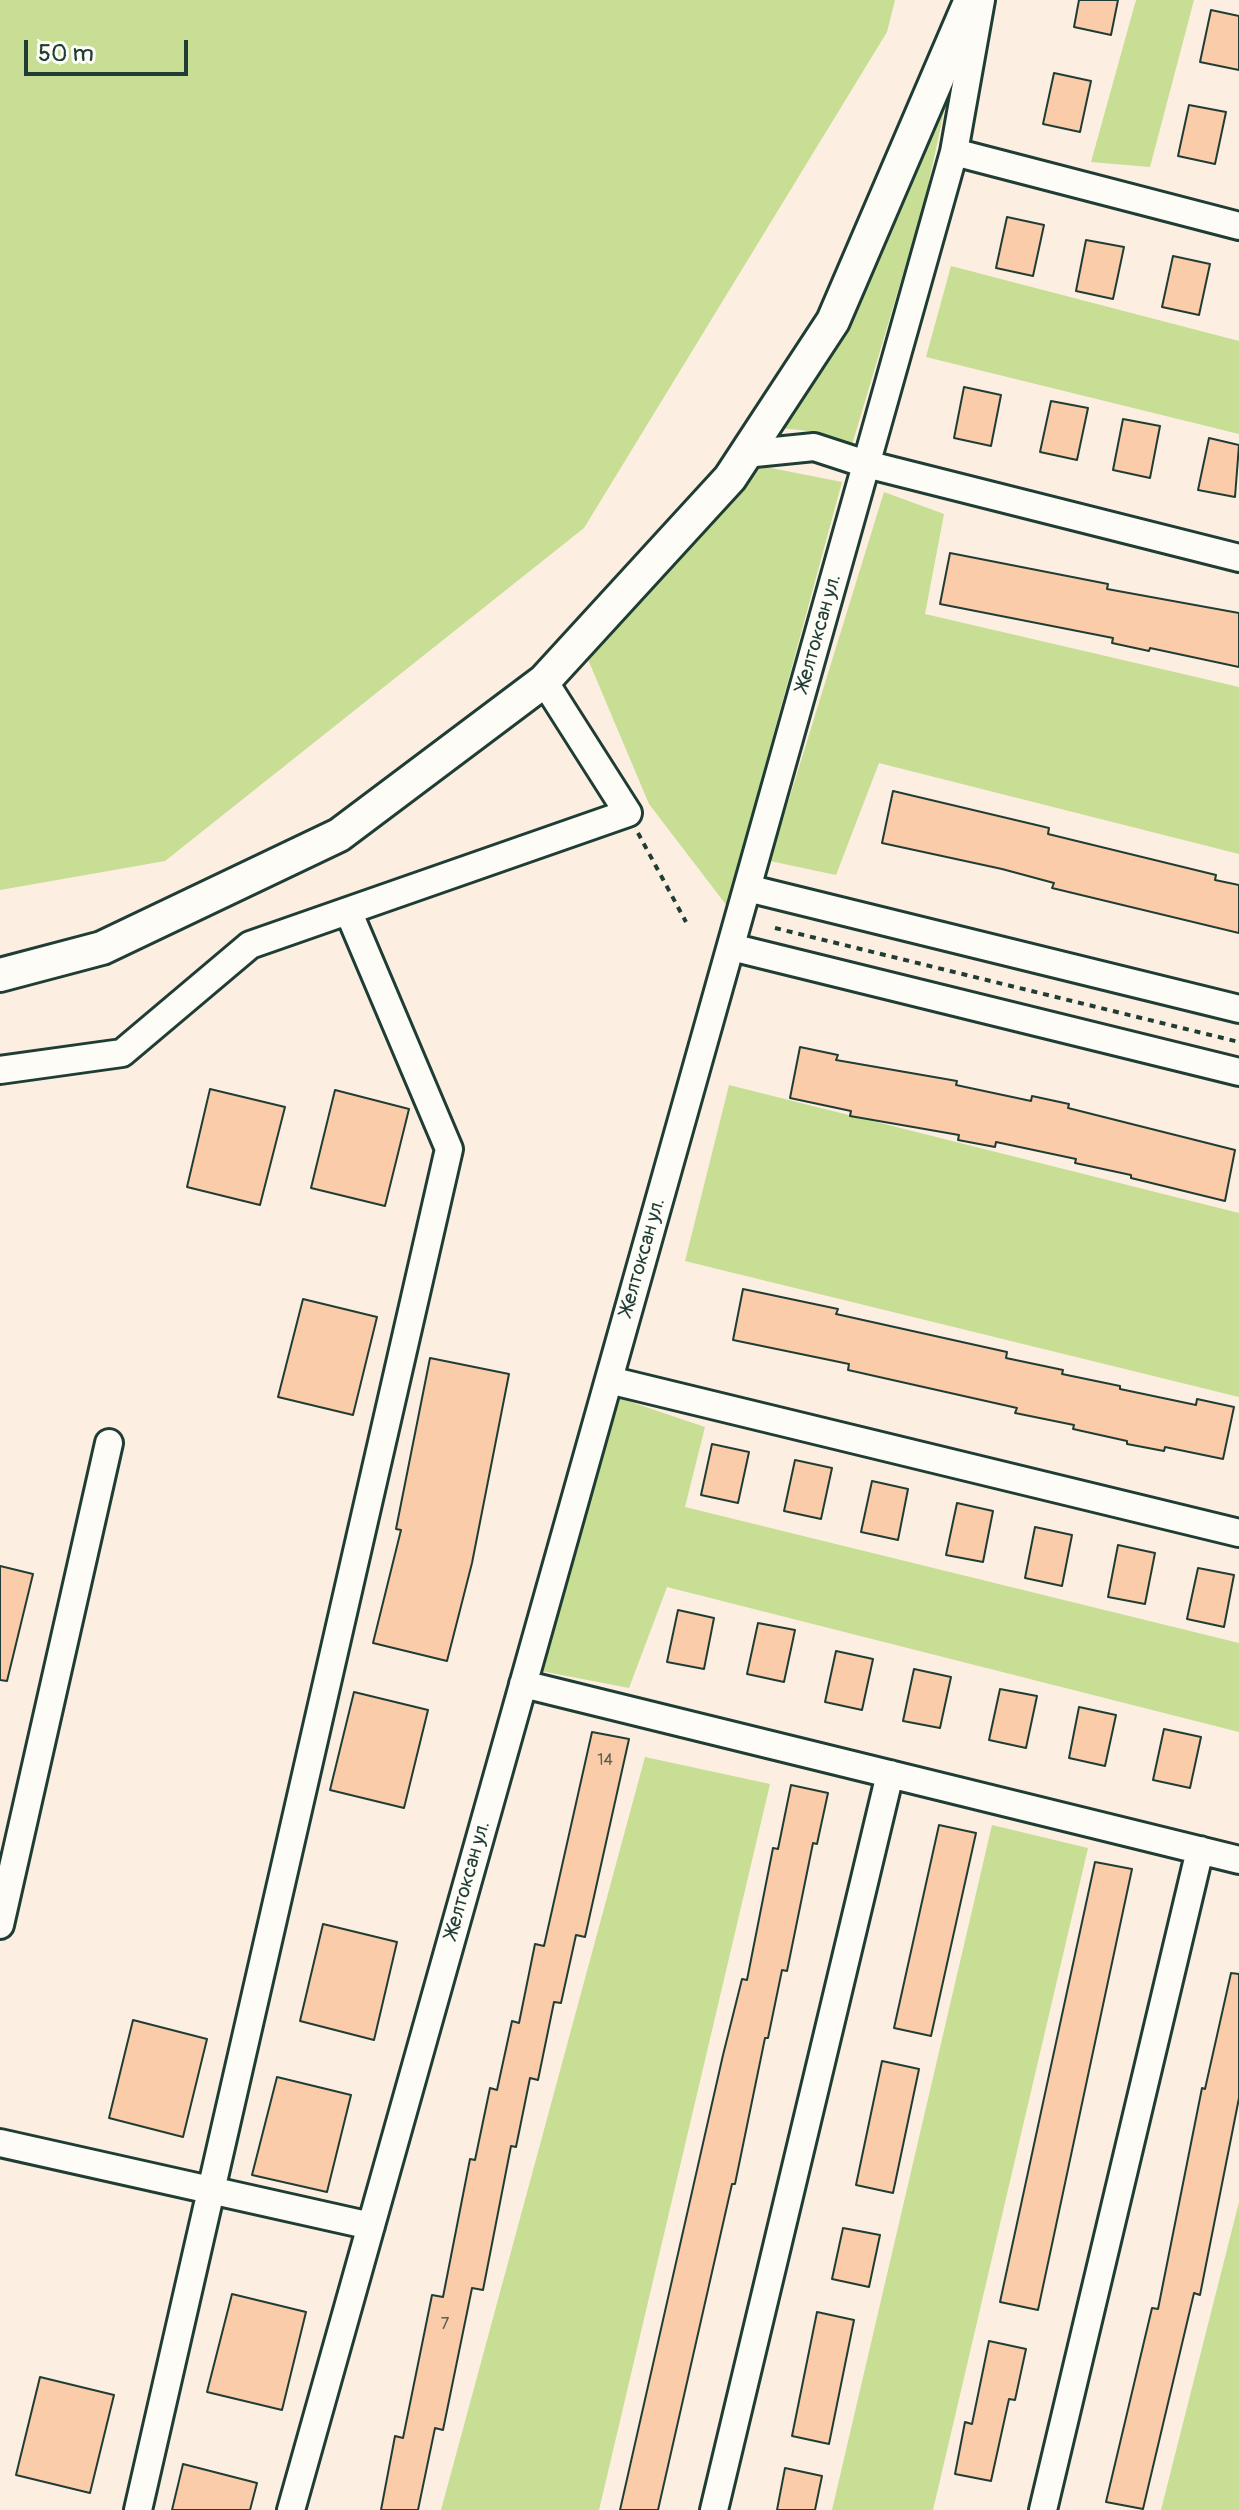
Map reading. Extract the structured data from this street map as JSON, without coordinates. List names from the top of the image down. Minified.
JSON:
{"streets":{"street":["Желтоксан ул."]},"house_numbers":["14","7"],"scale_bar":"50 m"}
